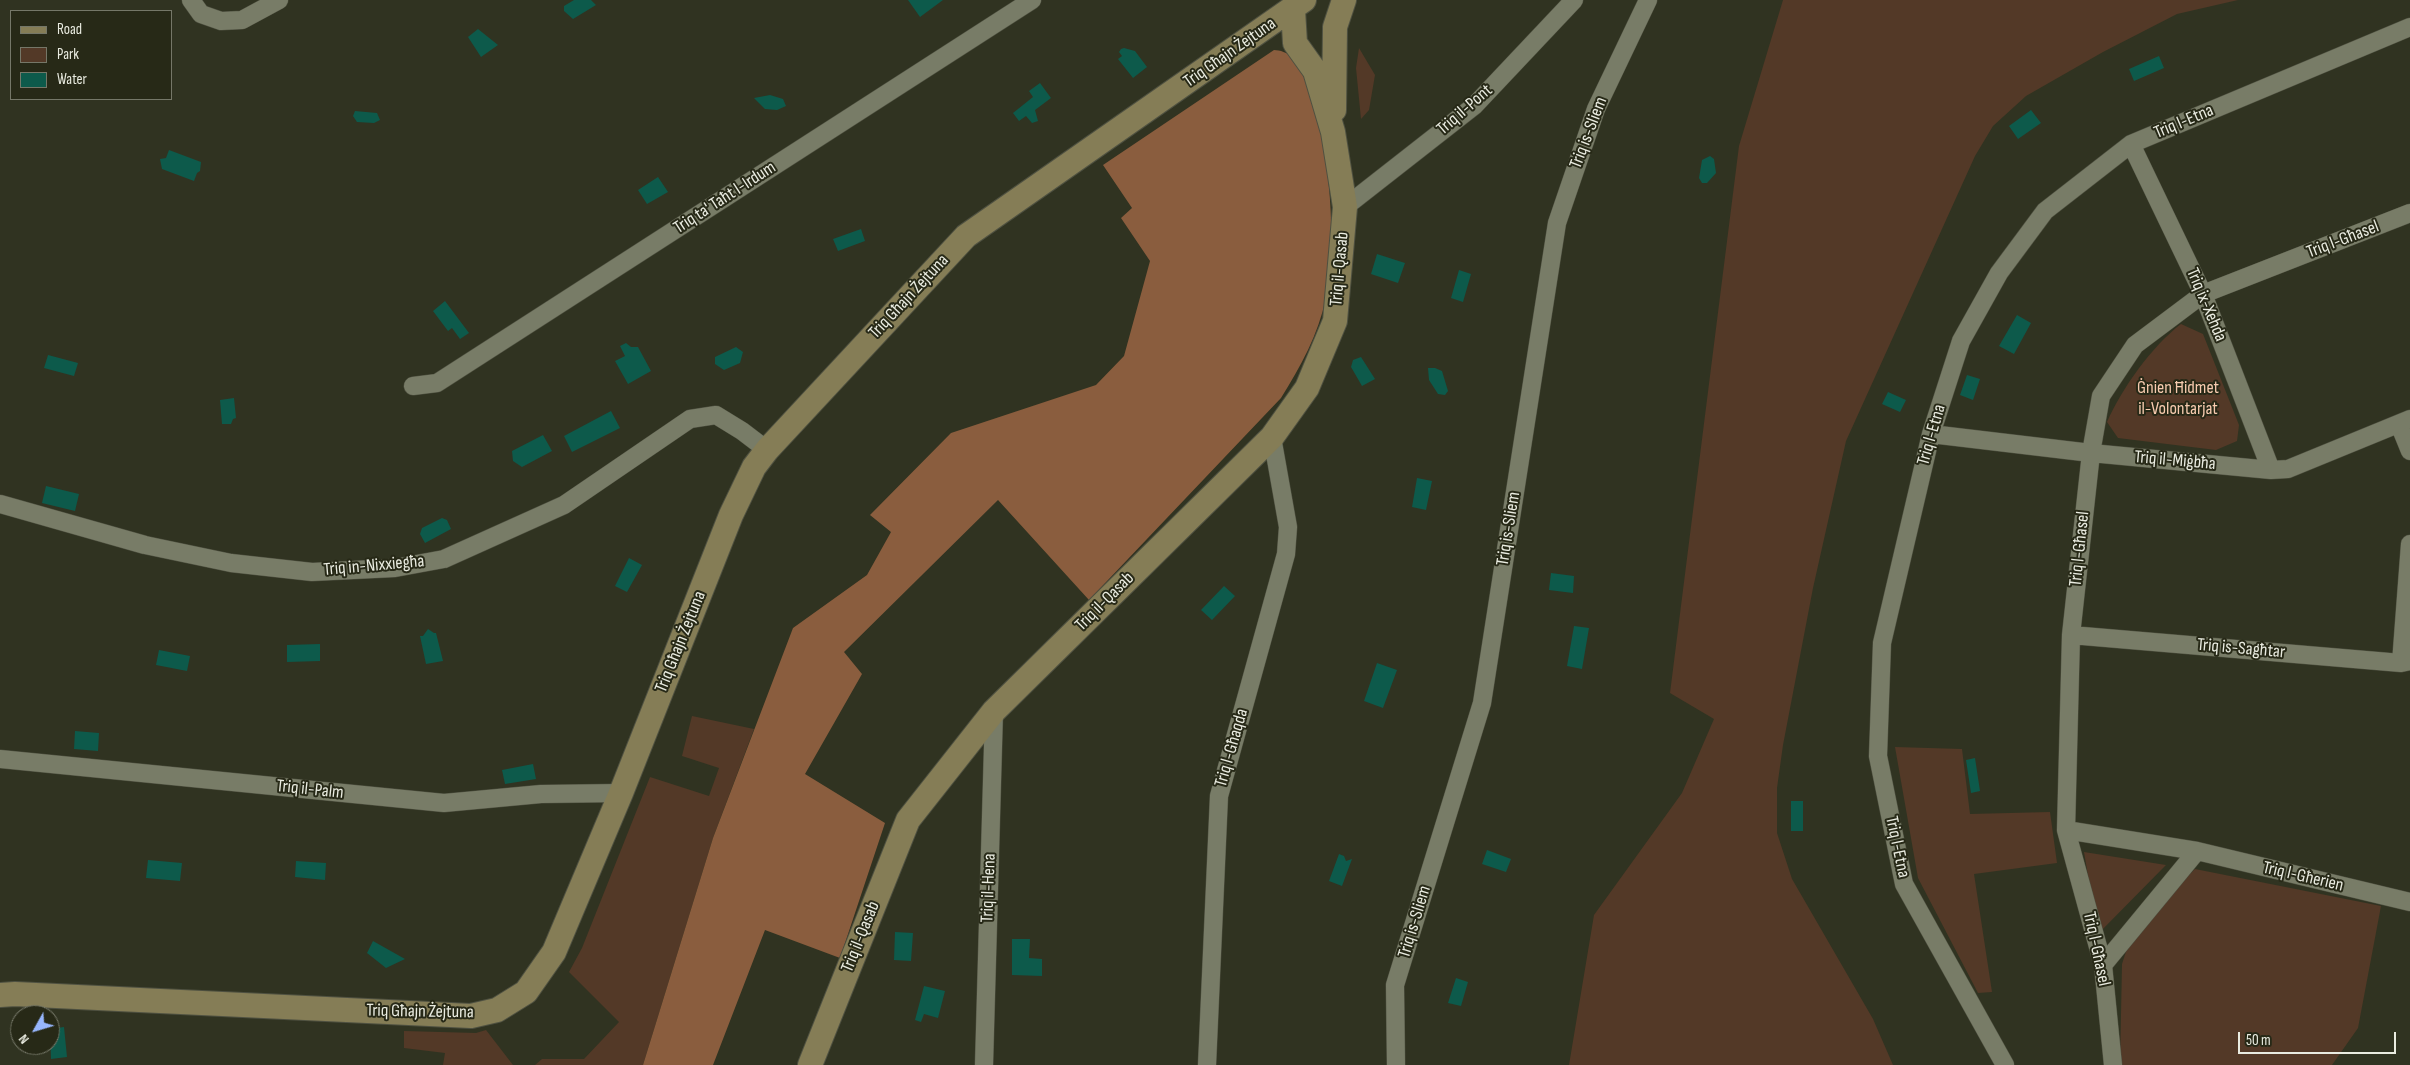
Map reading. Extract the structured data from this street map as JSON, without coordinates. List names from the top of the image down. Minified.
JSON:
{"streets":{"street":["Triq Għajn Żejtuna","Triq il-Pont","Triq l-Etna","Triq is-Sliem","Triq ta' Taħt l-Irdum","Triq l-Għasel","Triq il-Qasab","Triq ix-Xehda","Triq il-Miġbħa","Triq in-Nixxiegħa","Triq is-Sagħtar","Triq l-Għaqda","Triq il-Palm","Triq l-Għerien","Triq il-Hena"]},"crossings":[["Triq Għajn Żejtuna","Triq il-Qasab"],["Triq Għajn Żejtuna","Triq in-Nixxiegħa"],["Triq Għajn Żejtuna","Triq il-Palm"],["Triq il-Pont","Triq il-Qasab"],["Triq l-Etna","Triq ix-Xehda"],["Triq l-Etna","Triq il-Miġbħa"],["Triq l-Għasel","Triq ix-Xehda"],["Triq l-Għasel","Triq il-Miġbħa"],["Triq l-Għasel","Triq is-Sagħtar"],["Triq l-Għasel","Triq l-Għerien"],["Triq il-Qasab","Triq l-Għaqda"],["Triq il-Qasab","Triq il-Hena"],["Triq ix-Xehda","Triq il-Miġbħa"]],"parks":["Ġnien Ħidmet il-Volontarjat"],"legend":["Road","Park","Water"],"scale_bar":"50 m","north":"bottom left"}
